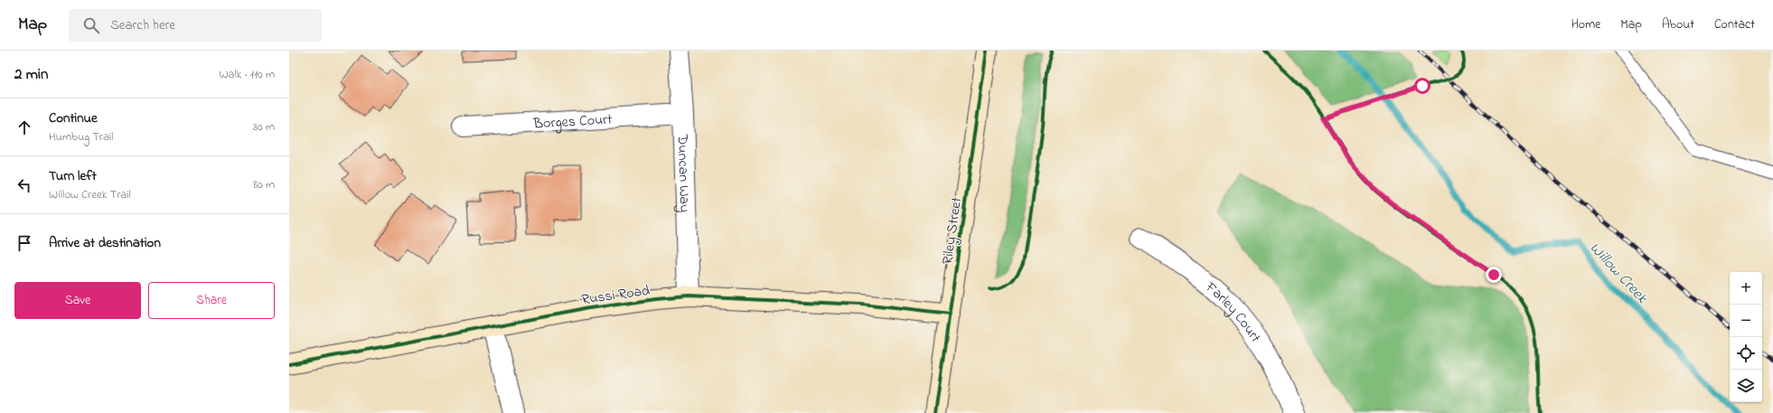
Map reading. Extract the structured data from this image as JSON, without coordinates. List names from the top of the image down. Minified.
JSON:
{"streets":{"street":["Borges Court","Duncan Way","Riley Street","Russi Road","Farley Court"]},"crossings":[["Borges Court","Duncan Way"],["Duncan Way","Russi Road"],["Riley Street","Russi Road"]],"water":["Willow Creek"],"page":{"header":"Map","search":"Search here","nav":["Home","Map","About","Contact"],"heading":["2 min","Walk · 110 m"],"list":[["Continue","Humbug Trail","30 m"],["Turn left","Willow Creek Trail","80 m"],"Arrive at destination"],"buttons":["Save","Share"],"map_buttons":["+","−"]}}
